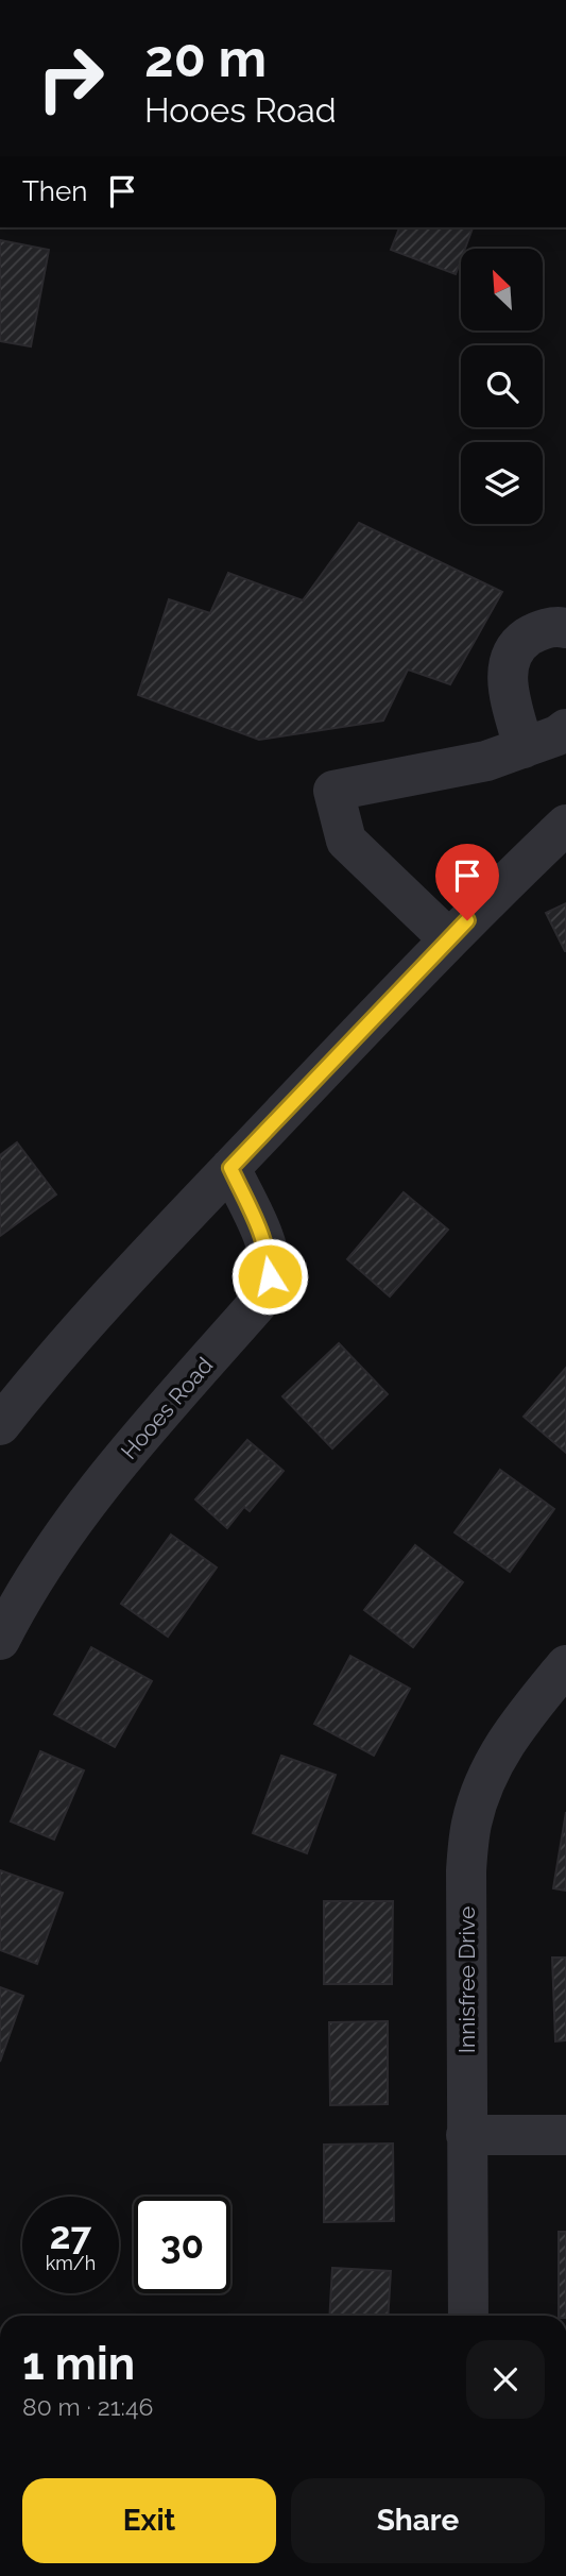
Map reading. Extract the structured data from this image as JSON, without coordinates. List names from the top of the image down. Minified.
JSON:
{"streets":{"street":["Hooes Road","Innisfree Drive"]},"north":"top left","page":{"turn":["20 m","Hooes Road"],"then":"Then","speed":"27 km/h","limit":"30","heading":["1 min","80 m · 21:46"],"buttons":["Exit","Share"]}}
